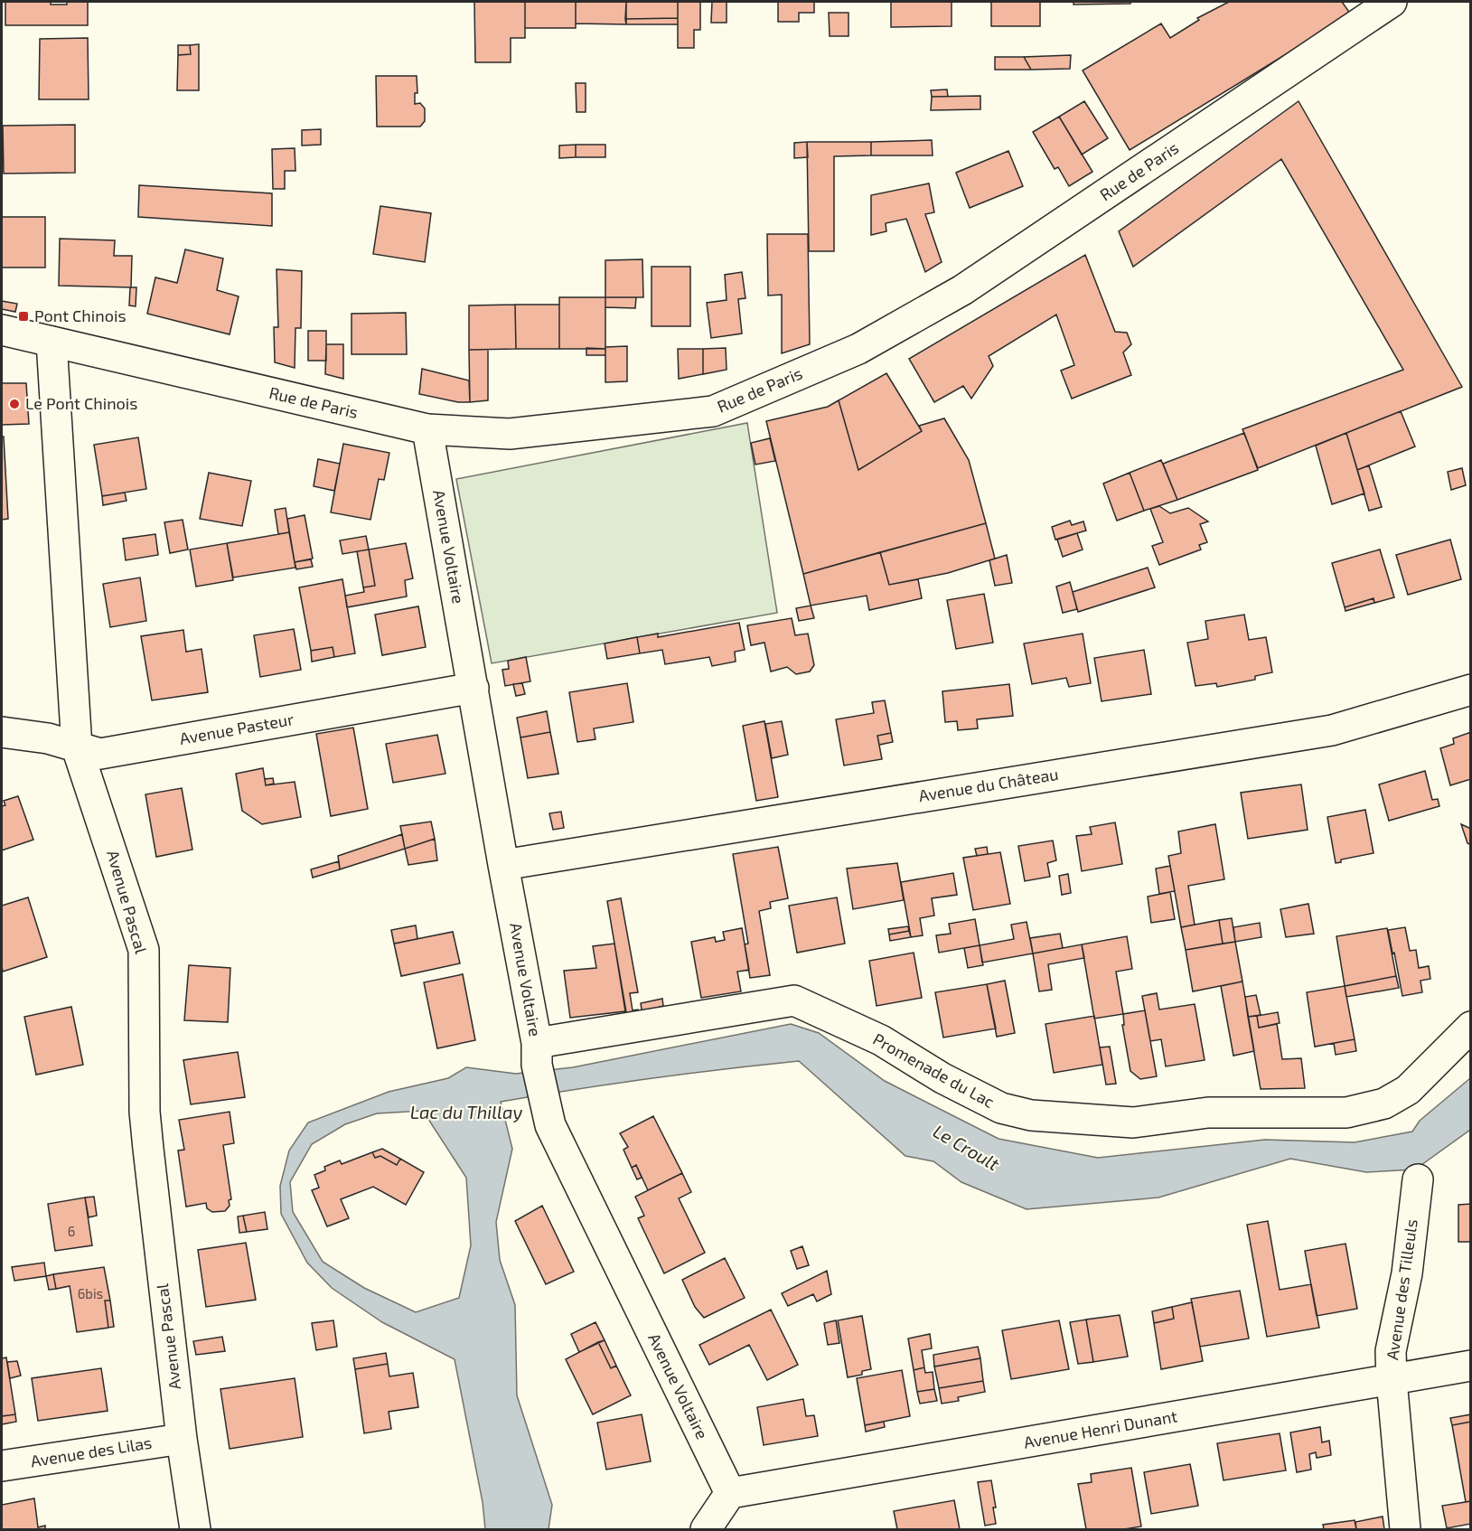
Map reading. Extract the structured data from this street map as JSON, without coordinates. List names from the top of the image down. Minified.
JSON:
{"streets":{"street":["Rue de Paris","Avenue Voltaire","Avenue Pasteur","Avenue du Château","Avenue Pascal","Promenade du Lac","Avenue des Tilleuls","Avenue Henri Dunant","Avenue des Lilas"]},"crossings":[["Rue de Paris","Avenue Voltaire"],["Rue de Paris","Avenue Pascal"],["Avenue Voltaire","Avenue Pasteur"],["Avenue Voltaire","Avenue du Château"],["Avenue Voltaire","Promenade du Lac"],["Avenue Voltaire","Avenue Henri Dunant"],["Avenue Pasteur","Avenue Pascal"],["Avenue Pascal","Avenue des Lilas"],["Avenue des Tilleuls","Avenue Henri Dunant"]],"water":["Lac du Thillay","Le Croult"],"places":{"transit":["Pont Chinois"],"other":["Le Pont Chinois"]},"house_numbers":["6","6bis"]}
